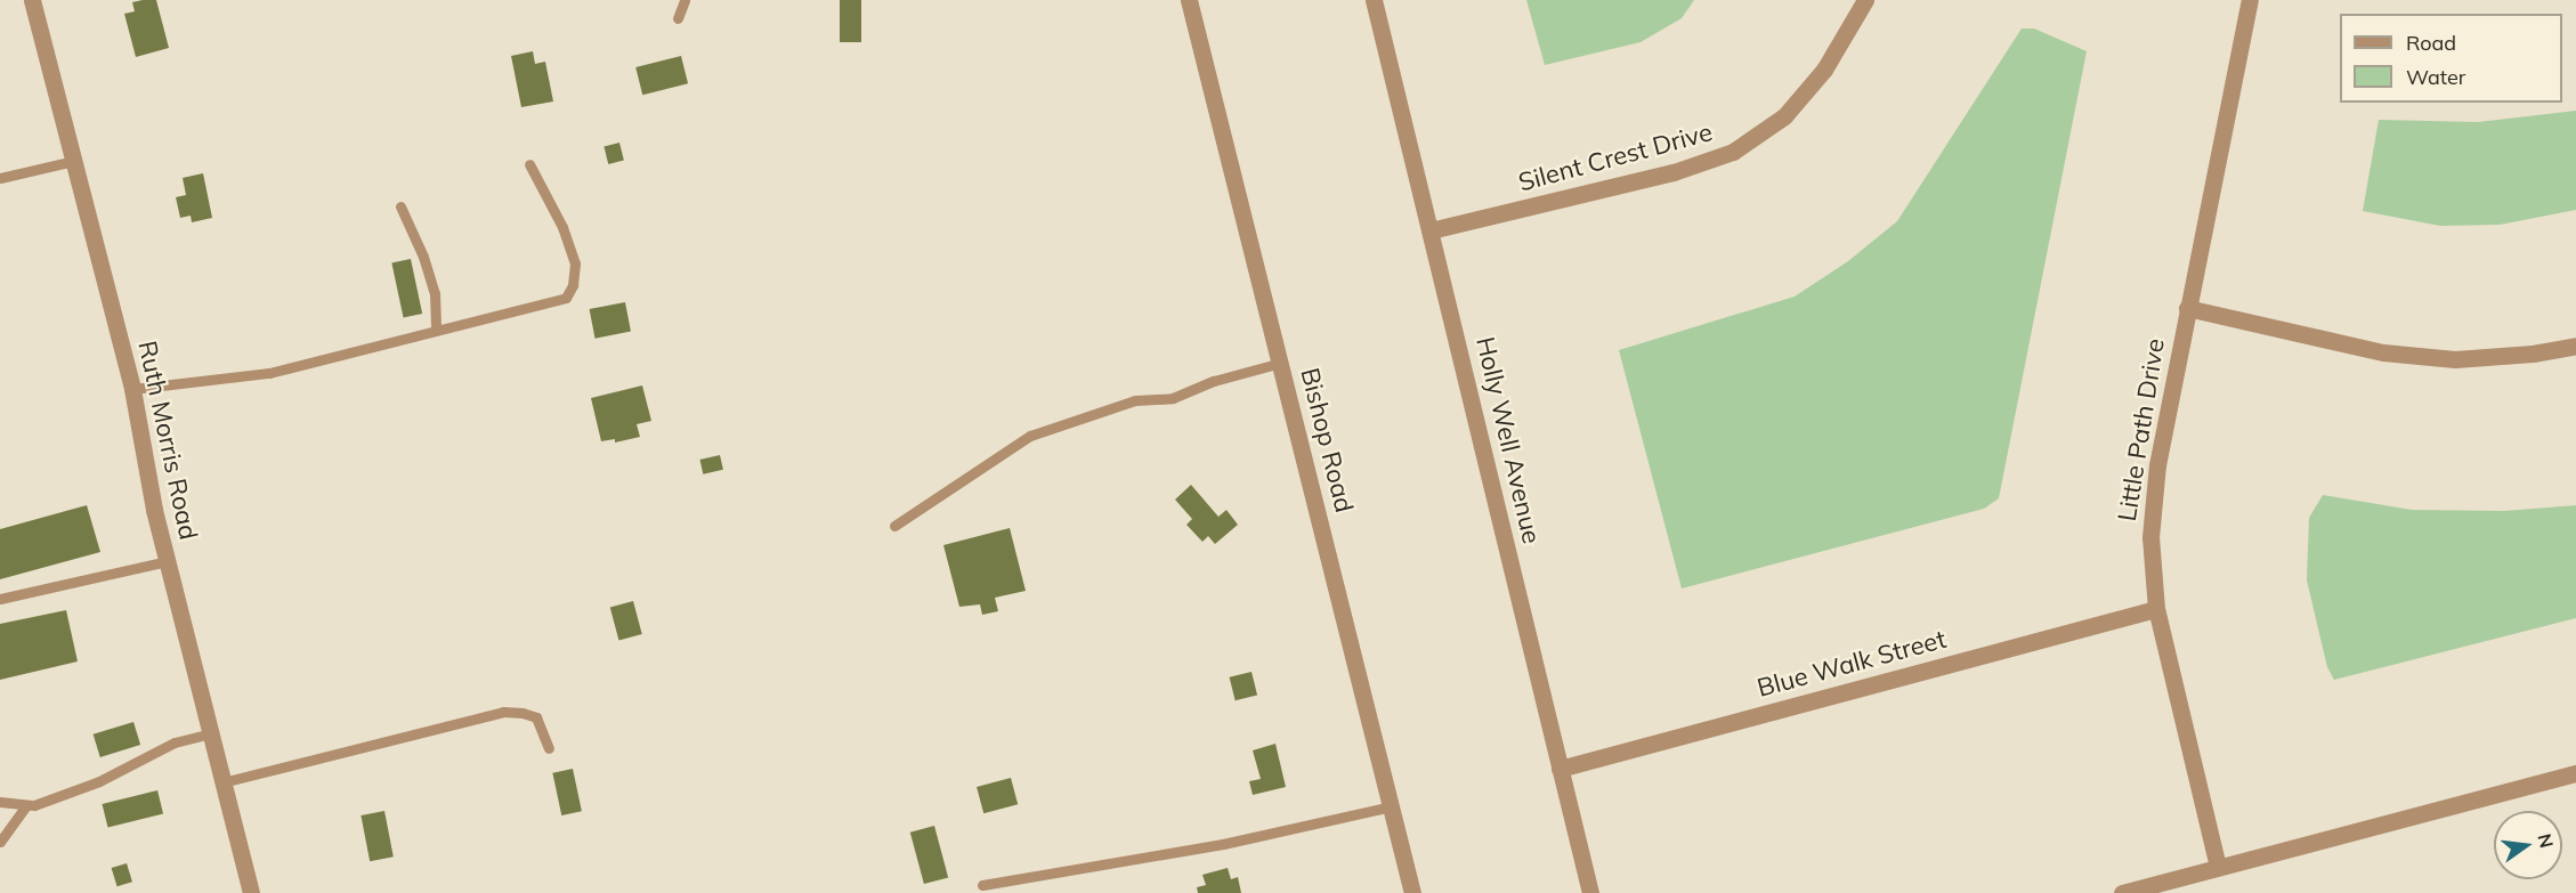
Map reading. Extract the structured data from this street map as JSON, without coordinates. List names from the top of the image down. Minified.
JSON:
{"streets":{"street":["Silent Crest Drive","Little Path Drive","Ruth Morris Road","Bishop Road","Holly Well Avenue","Blue Walk Street"]},"crossings":[["Silent Crest Drive","Holly Well Avenue"],["Little Path Drive","Blue Walk Street"],["Holly Well Avenue","Blue Walk Street"]],"legend":["Road","Water"],"north":"right"}
